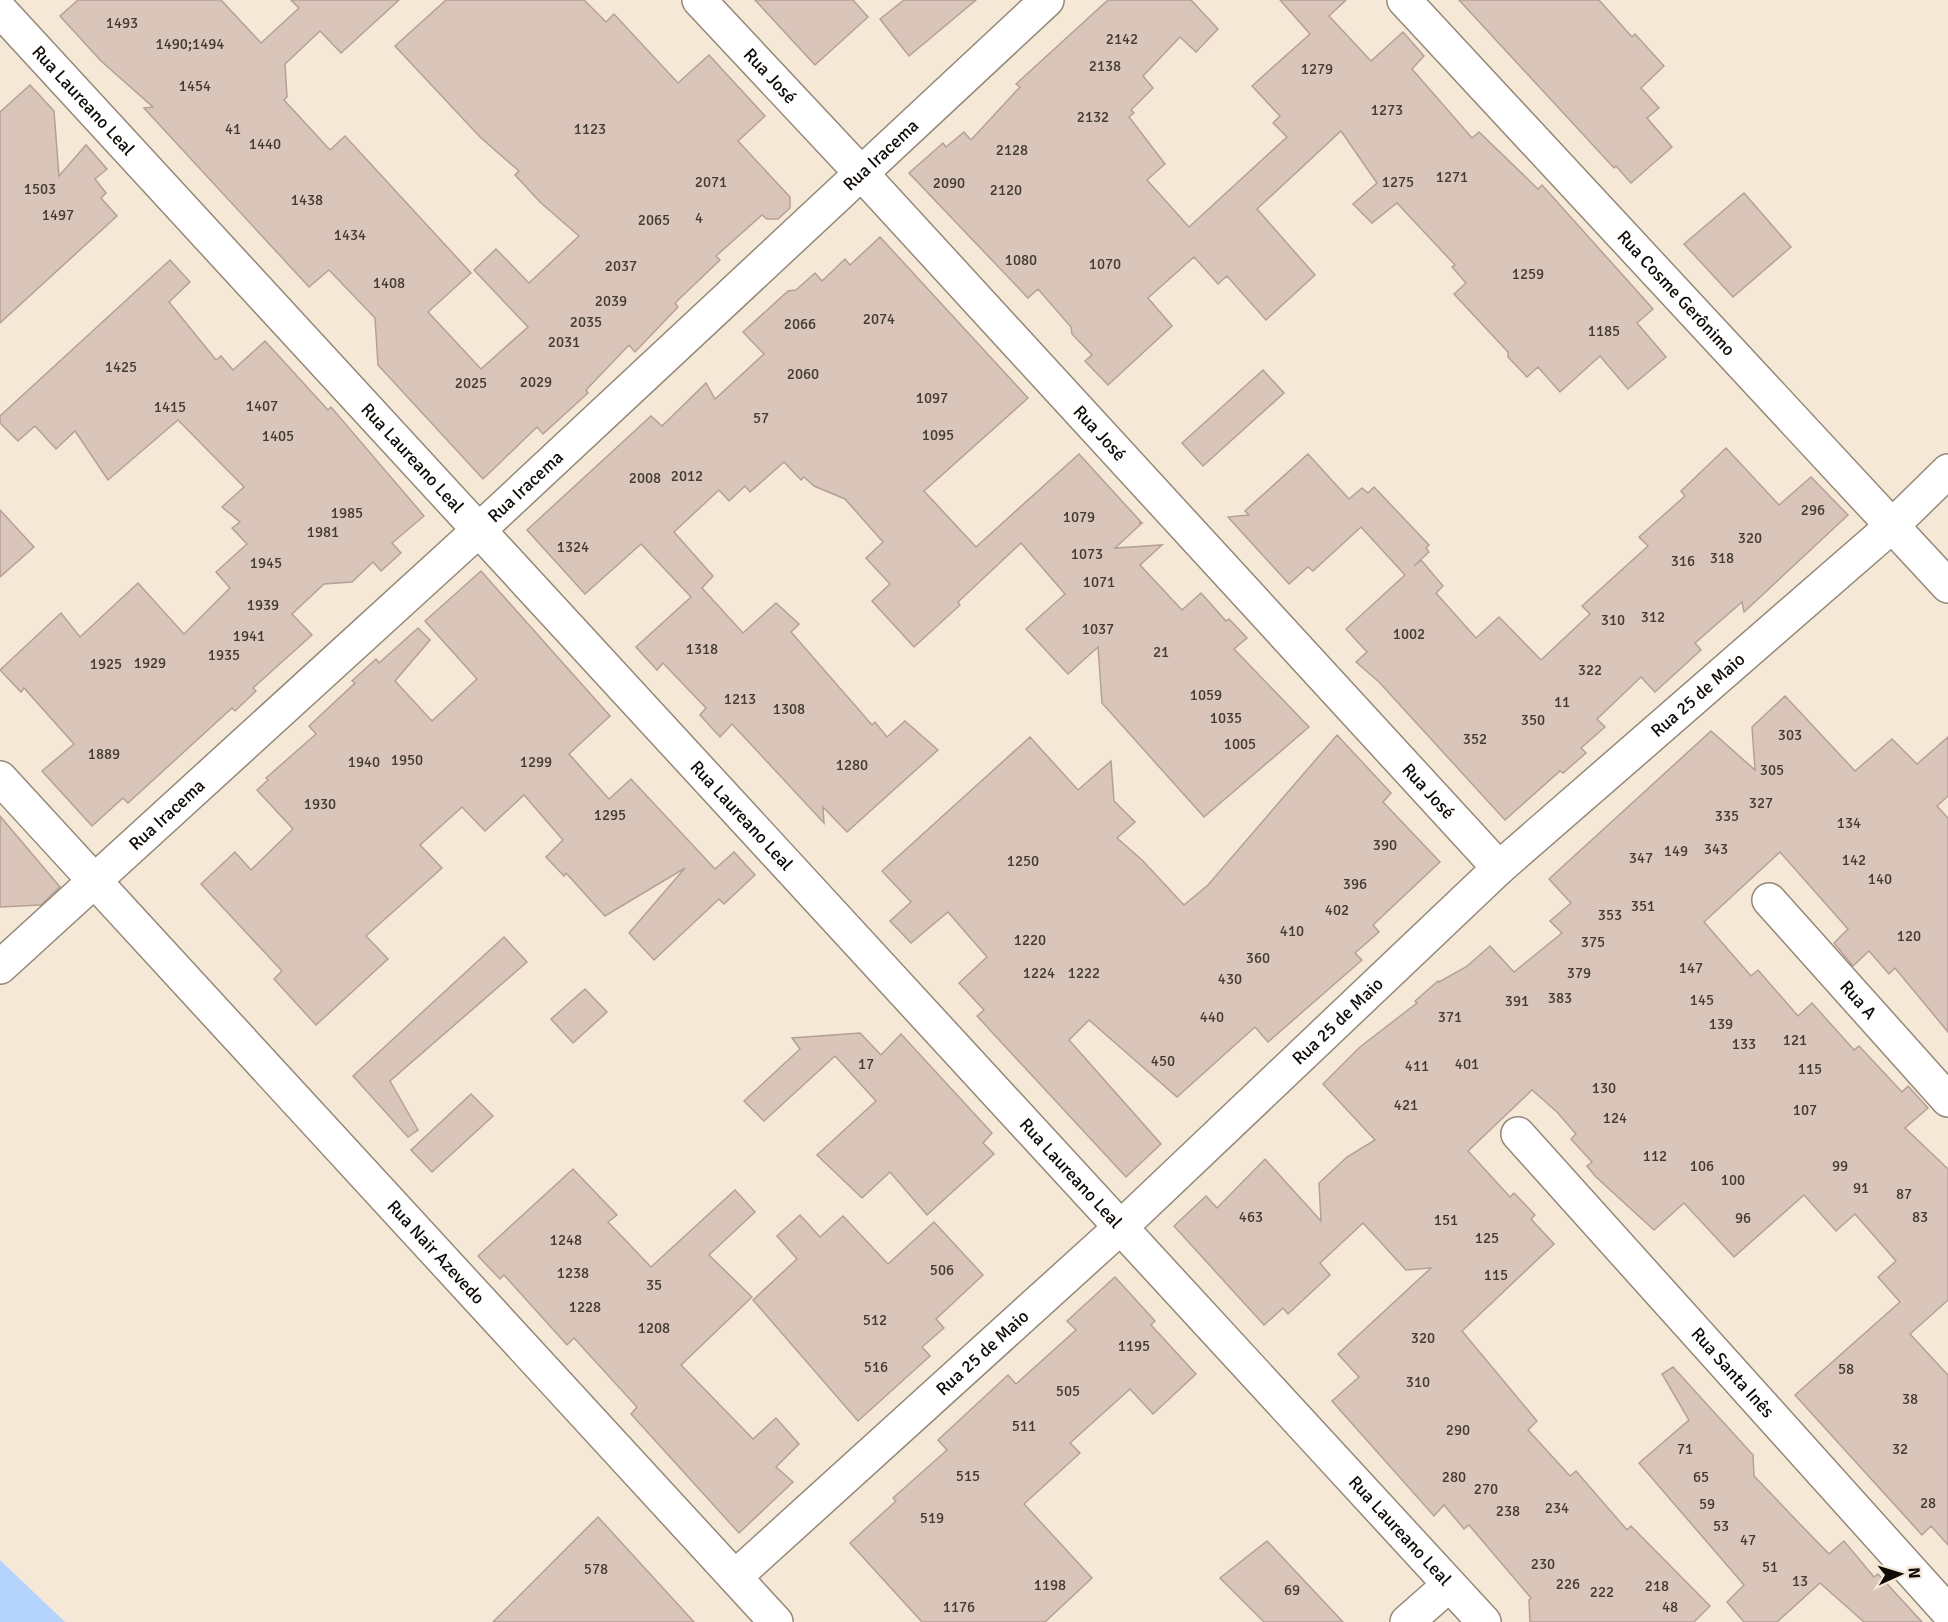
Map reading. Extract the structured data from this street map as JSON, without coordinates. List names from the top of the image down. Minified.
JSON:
{"streets":{"street":["Rua José","Rua Laureano Leal","Rua Iracema","Rua Cosme Gerônimo","Rua 25 de Maio","Rua A","Rua Nair Azevedo","Rua Santa Inês"]},"crossings":[["Rua José","Rua Iracema"],["Rua José","Rua 25 de Maio"],["Rua Laureano Leal","Rua Iracema"],["Rua Laureano Leal","Rua 25 de Maio"],["Rua Iracema","Rua Nair Azevedo"],["Rua Cosme Gerônimo","Rua 25 de Maio"],["Rua 25 de Maio","Rua Nair Azevedo"]],"house_numbers":["1493","2142","1490;1494","2138","1279","1454","1273","2132","41","1123","1440","2128","1271","2071","1275","2090","1503","2120","1438","1497","4","2065","1434","1080","1070","2037","1259","1408","2039","2074","2035","2066","1185","2031","1425","2060","2029","2025","1097","1407","1415","57","1095","1405","2012","2008","296","1985","1079","1981","320","1324","1073","318","316","1945","1071","1939","312","310","1037","1002","1941","1318","21","1935","1929","1925","322","1059","1213","11","1308","1035","350","303","352","1005","1889","1950","1940","1299","1280","305","327","1930","1295","335","134","390","343","149","347","142","1250","140","396","351","402","353","410","120","1220","375","360","147","1224","1222","379","430","383","145","391","440","371","139","121","133","450","17","401","411","115","130","421","107","124","112","106","99","100","91","87","463","83","96","151","125","1248","506","1238","115","35","1228","512","1208","320","1195","516","58","310","505","38","511","290","71","32","515","280","65","270","28","59","234","238","519","53","47","230","51","578","13","226","1198","218","69","222","1176","48"],"north":"right"}
